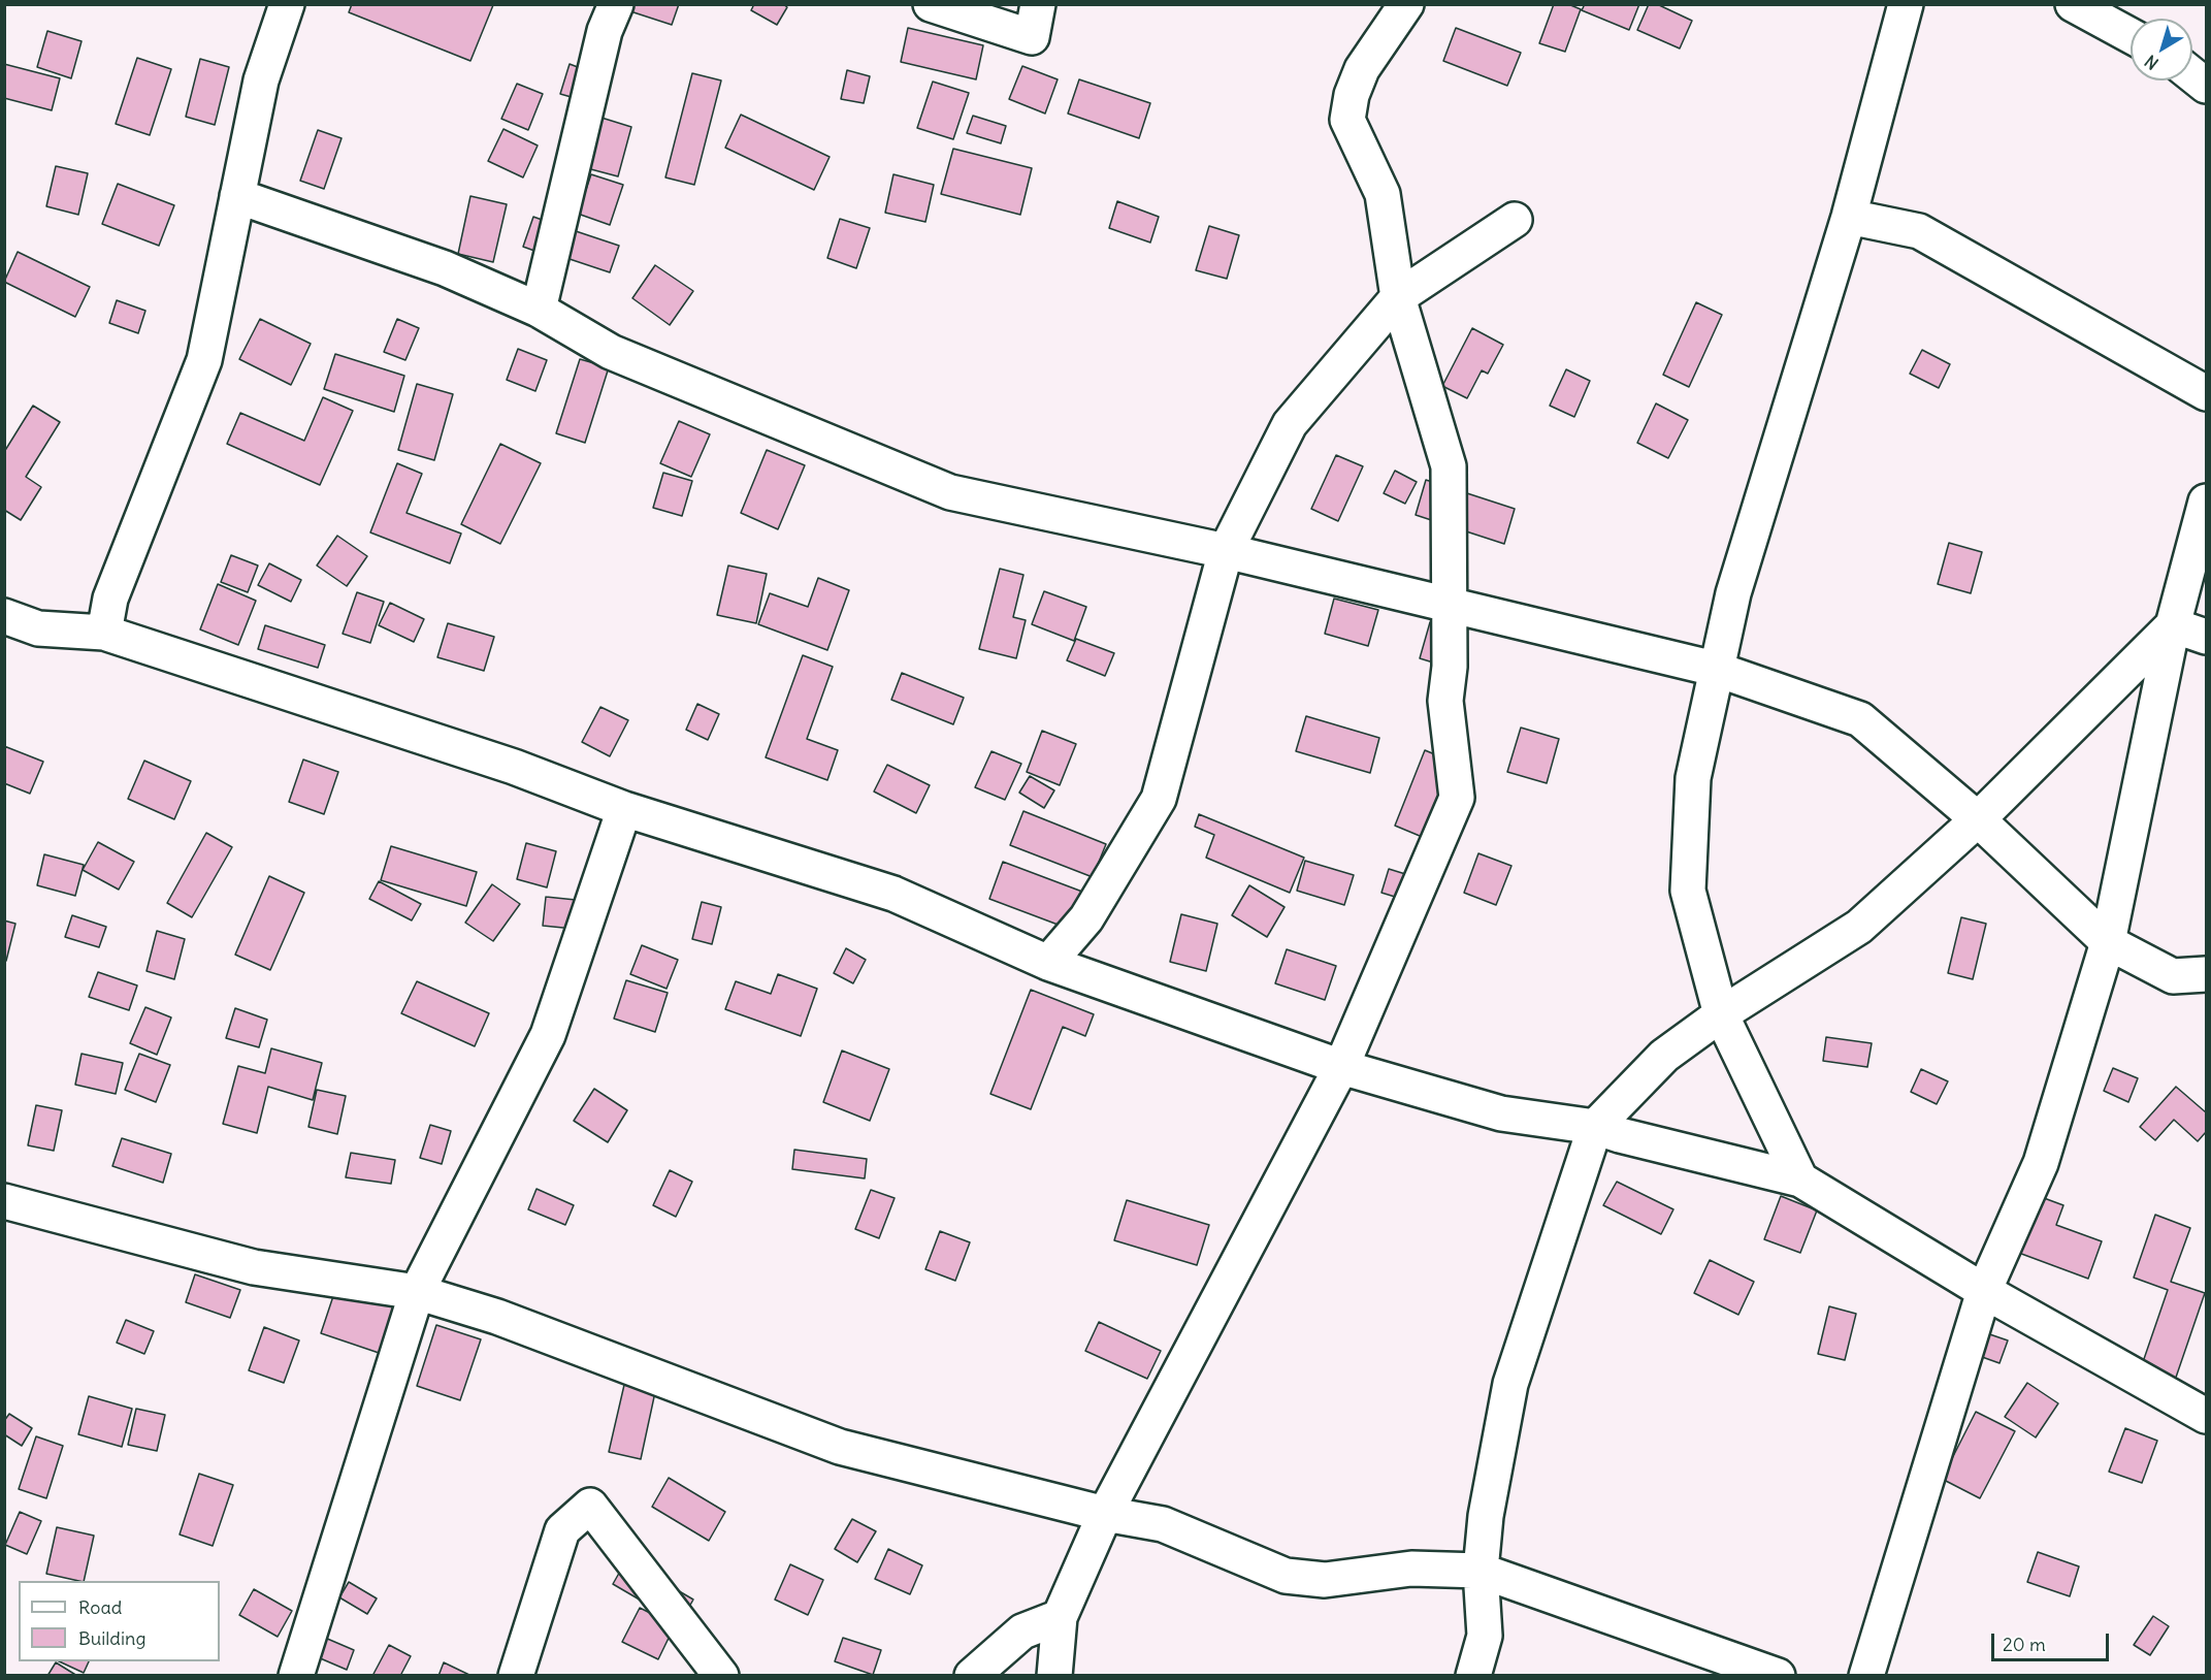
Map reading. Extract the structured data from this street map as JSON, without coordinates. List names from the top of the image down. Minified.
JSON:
{"legend":["Road","Building"],"scale_bar":"20 m","north":"bottom left"}
